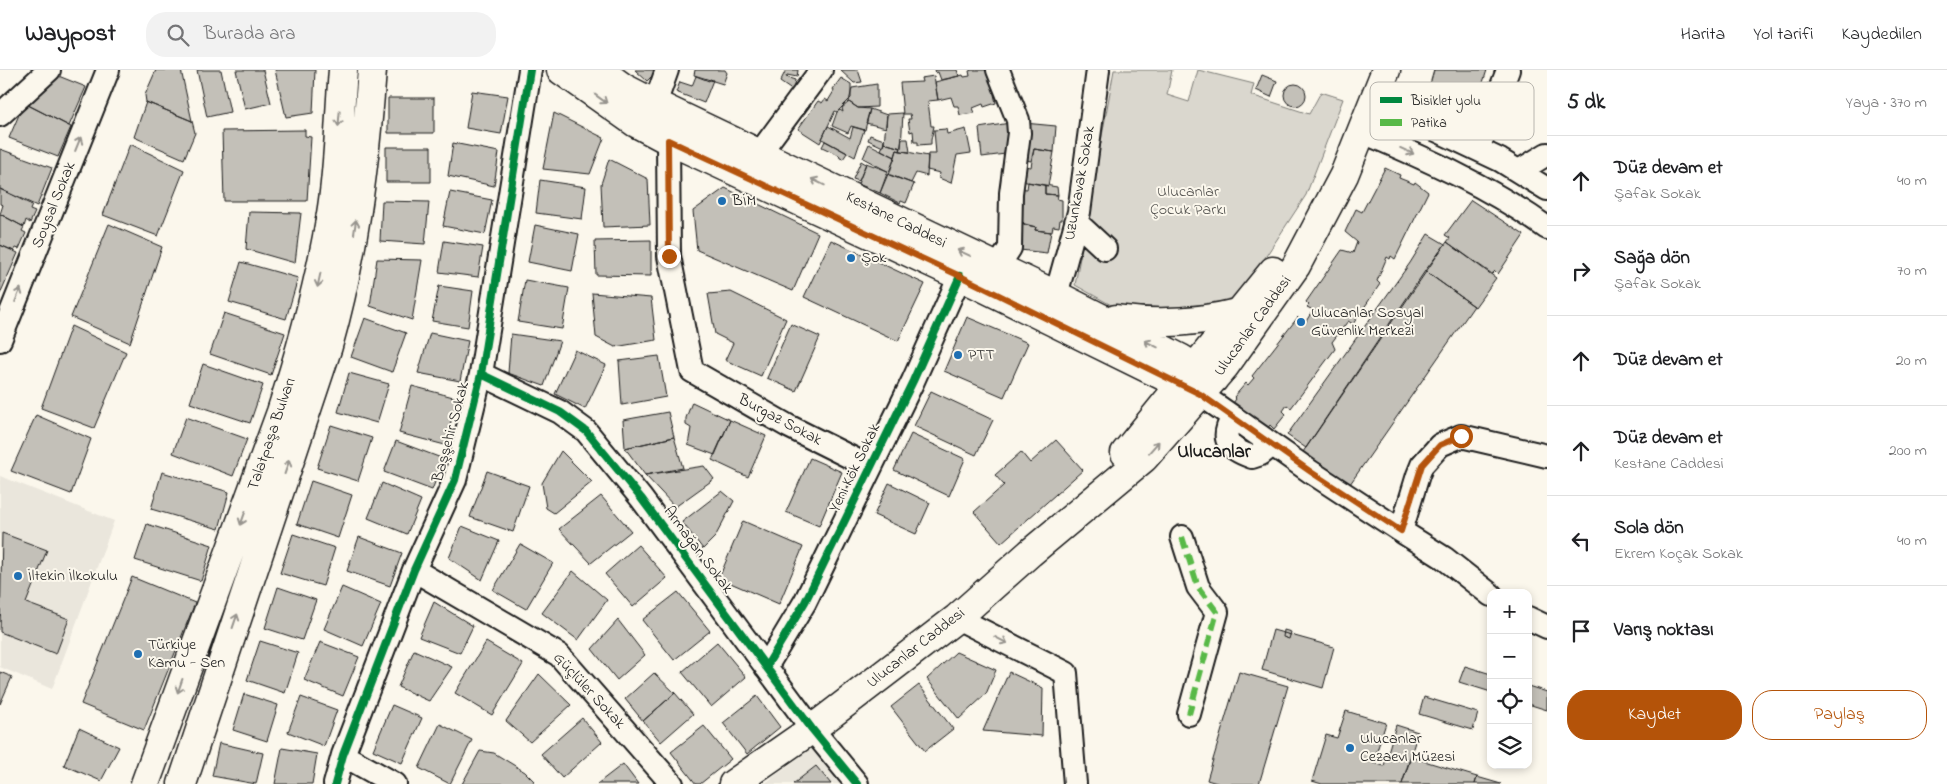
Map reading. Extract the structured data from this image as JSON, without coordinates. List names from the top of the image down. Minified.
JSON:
{"streets":{"main road":["Kestane Caddesi","Ulucanlar Caddesi","Talatpaşa Bulvarı"],"street":["Uzunkavak Sokak","Soysal Sokak","Burgaz Sokak","Başşehir Sokak","Yeni Kök Sokak","Armağan Sokak","Güçlüler Sokak"]},"crossings":[["Uzunkavak Sokak","Kestane Caddesi"],["Kestane Caddesi","Ulucanlar Caddesi"],["Kestane Caddesi","Burgaz Sokak"],["Kestane Caddesi","Yeni Kök Sokak"],["Ulucanlar Caddesi","Armağan Sokak"],["Burgaz Sokak","Yeni Kök Sokak"],["Başşehir Sokak","Armağan Sokak"],["Başşehir Sokak","Güçlüler Sokak"],["Yeni Kök Sokak","Armağan Sokak"]],"one_way":["Soysal Sokak"],"districts":["Ulucanlar"],"parks":["Ulucanlar Çocuk Parkı"],"places":["BİM","Şok","Ulucanlar Sosyal Güvenlik Merkezi","PTT","İltekin İlkokulu","Türkiye Kamu - Sen","Ulucanlar Cezaevi Müzesi"],"legend":["Bisiklet yolu","Patika"],"page":{"header":"Waypost","search":"Burada ara","nav":["Harita","Yol tarifi","Kaydedilen"],"heading":["5 dk","Yaya · 370 m"],"list":[["Düz devam et","Şafak Sokak","40 m"],["Sağa dön","Şafak Sokak","70 m"],["Düz devam et","20 m"],["Düz devam et","Kestane Caddesi","200 m"],["Sola dön","Ekrem Koçak Sokak","40 m"],"Varış noktası"],"map_buttons":["+","−"],"buttons":["Kaydet","Paylaş"]}}
